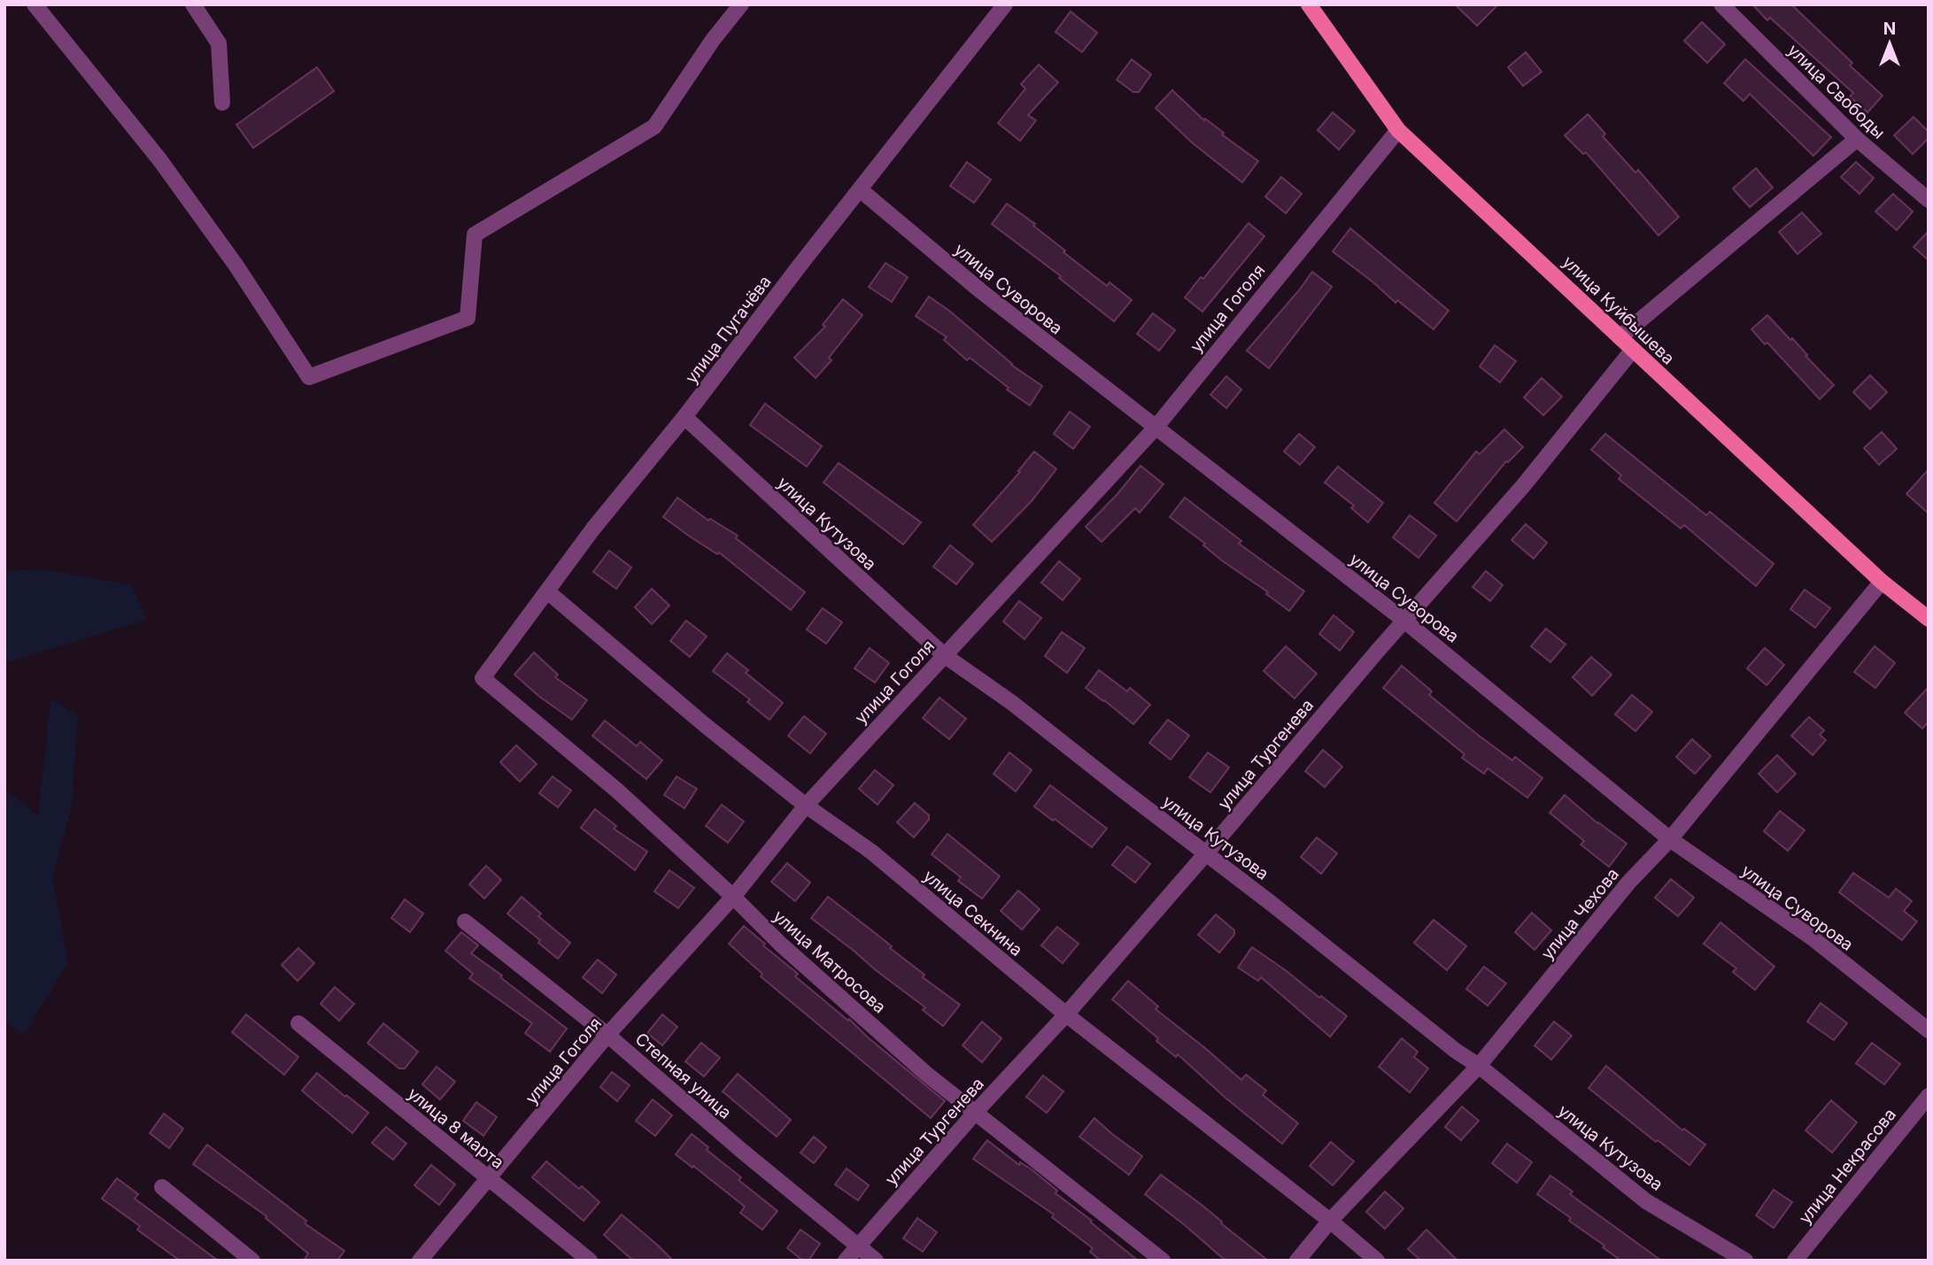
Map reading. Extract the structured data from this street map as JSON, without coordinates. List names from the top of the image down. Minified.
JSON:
{"streets":{"main road":["улица Куйбышева"],"street":["улица Свободы","улица Суворова","улица Гоголя","улица Пугачёва","улица Кутузова","улица Тургенева","улица Секнина","улица Чехова","улица Матросова","Степная улица","улица 8 марта","улица Некрасова"]},"crossings":[["улица Суворова","улица Гоголя"],["улица Суворова","улица Пугачёва"],["улица Суворова","улица Тургенева"],["улица Суворова","улица Чехова"],["улица Гоголя","улица Куйбышева"],["улица Гоголя","улица Кутузова"],["улица Гоголя","улица Секнина"],["улица Гоголя","улица Матросова"],["улица Гоголя","Степная улица"],["улица Гоголя","улица 8 марта"],["улица Куйбышева","улица Тургенева"],["улица Куйбышева","улица Чехова"],["улица Пугачёва","улица Кутузова"],["улица Пугачёва","улица Секнина"],["улица Пугачёва","улица Матросова"],["улица Кутузова","улица Тургенева"],["улица Кутузова","улица Чехова"],["улица Тургенева","улица Секнина"],["улица Тургенева","улица Матросова"],["улица Тургенева","Степная улица"],["улица Секнина","улица Чехова"]],"north":"top"}
